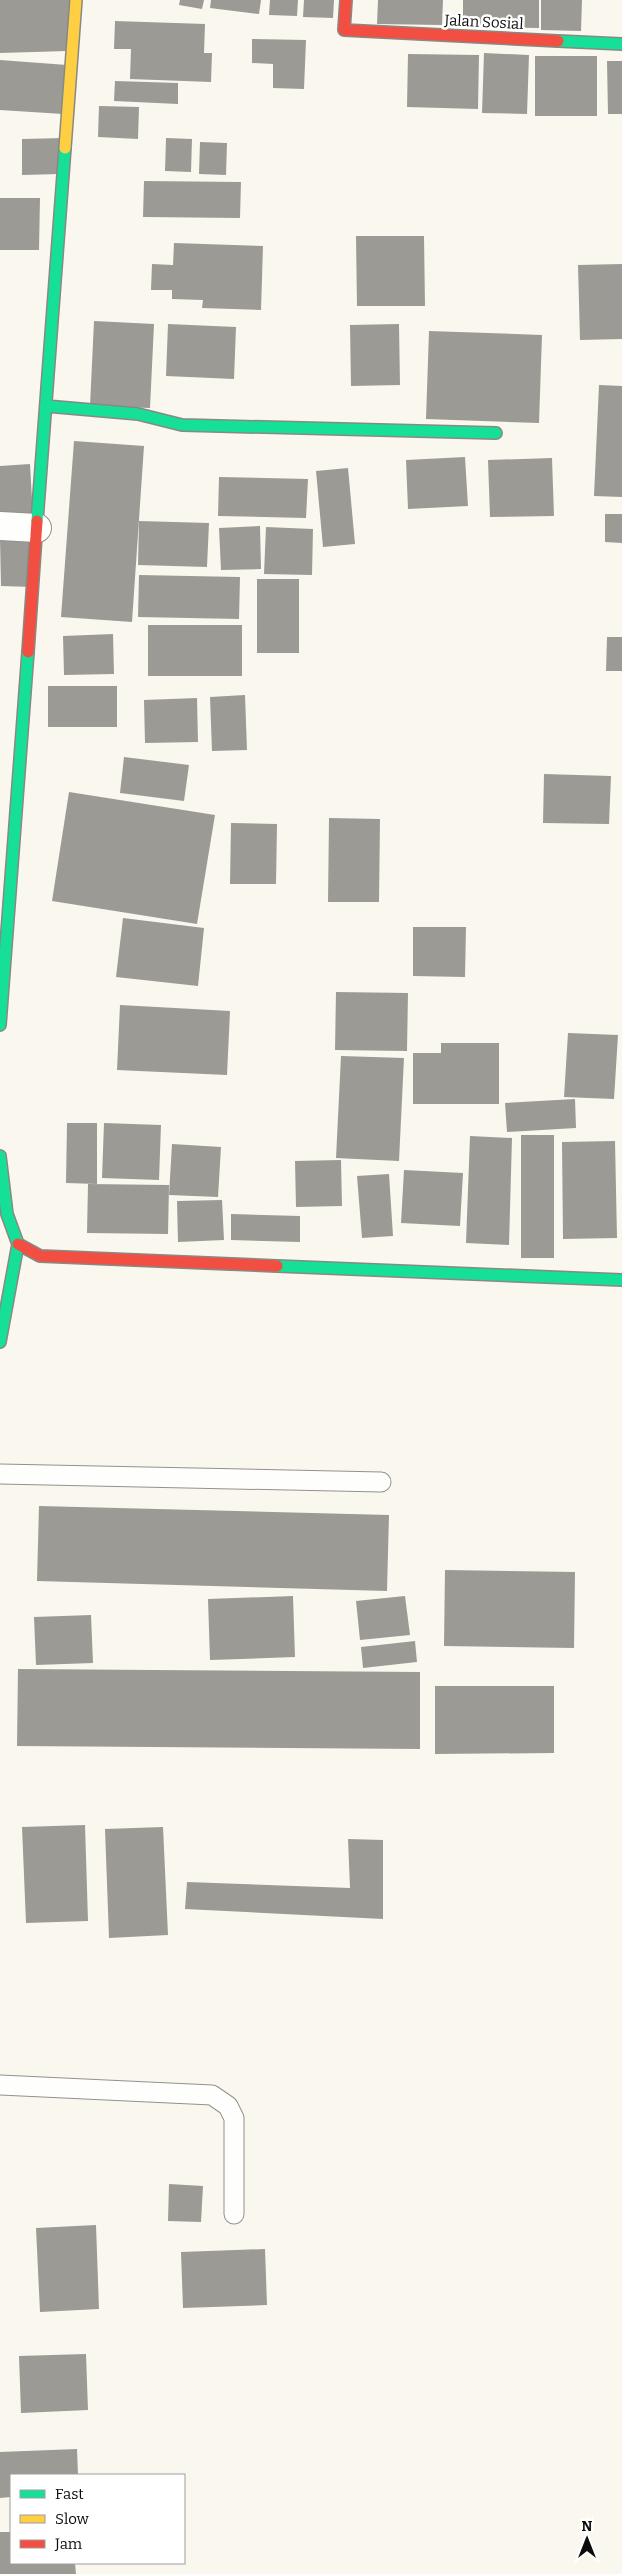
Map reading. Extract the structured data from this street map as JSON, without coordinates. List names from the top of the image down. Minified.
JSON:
{"streets":{"street":["Jalan Sosial"]},"legend":["Fast","Slow","Jam"],"north":"top"}
